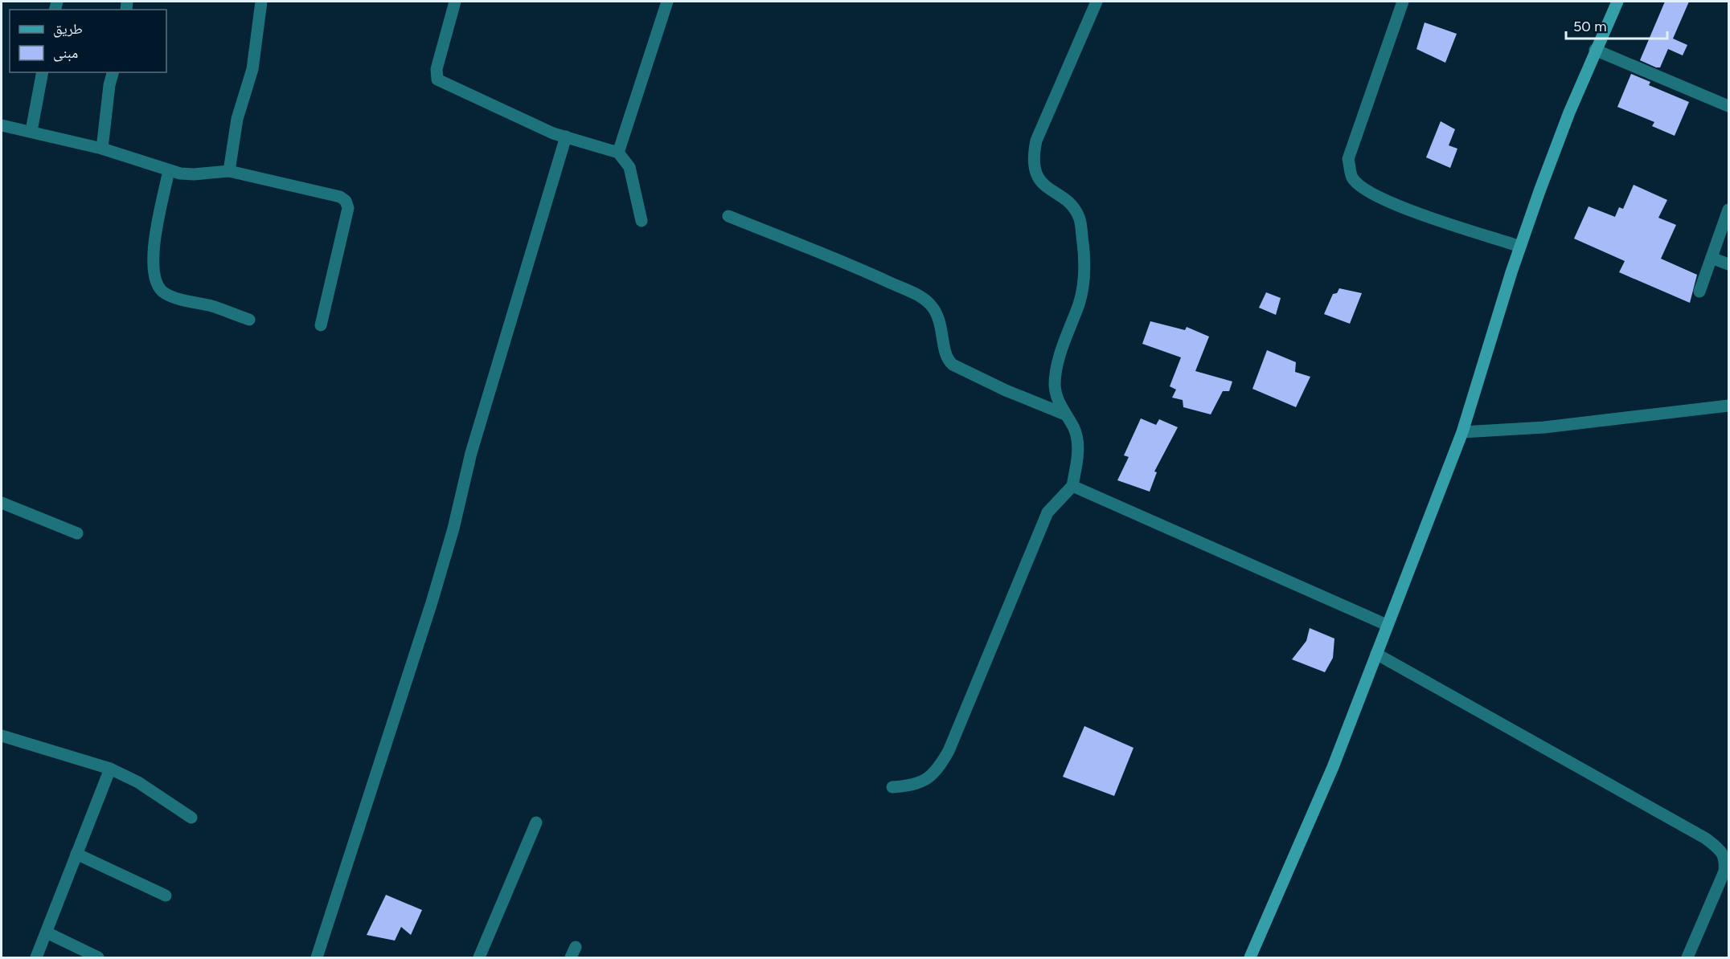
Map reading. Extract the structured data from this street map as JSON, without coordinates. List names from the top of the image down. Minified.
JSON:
{"legend":["طريق","مبنى"],"scale_bar":"50 m"}
